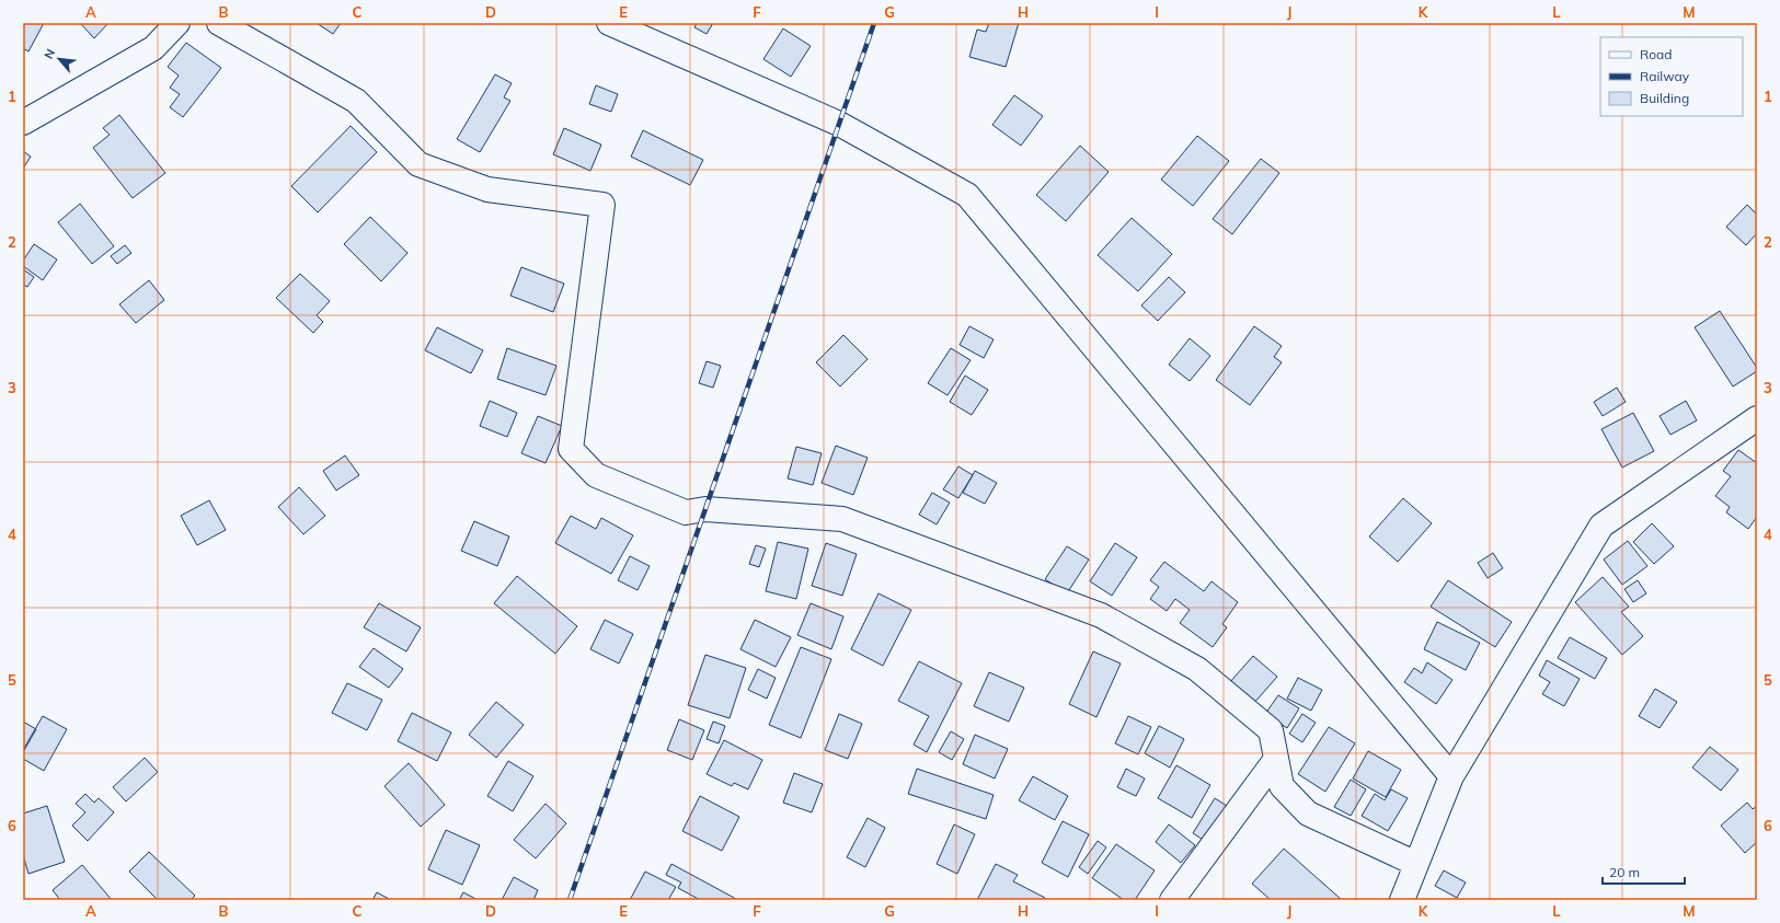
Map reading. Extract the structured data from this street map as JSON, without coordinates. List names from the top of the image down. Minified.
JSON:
{"legend":["Road","Railway","Building"],"scale_bar":"20 m","north":"top left","grid":{"columns":["A","B","C","D","E","F","G","H","I","J","K","L","M"],"rows":["1","2","3","4","5","6"]}}
